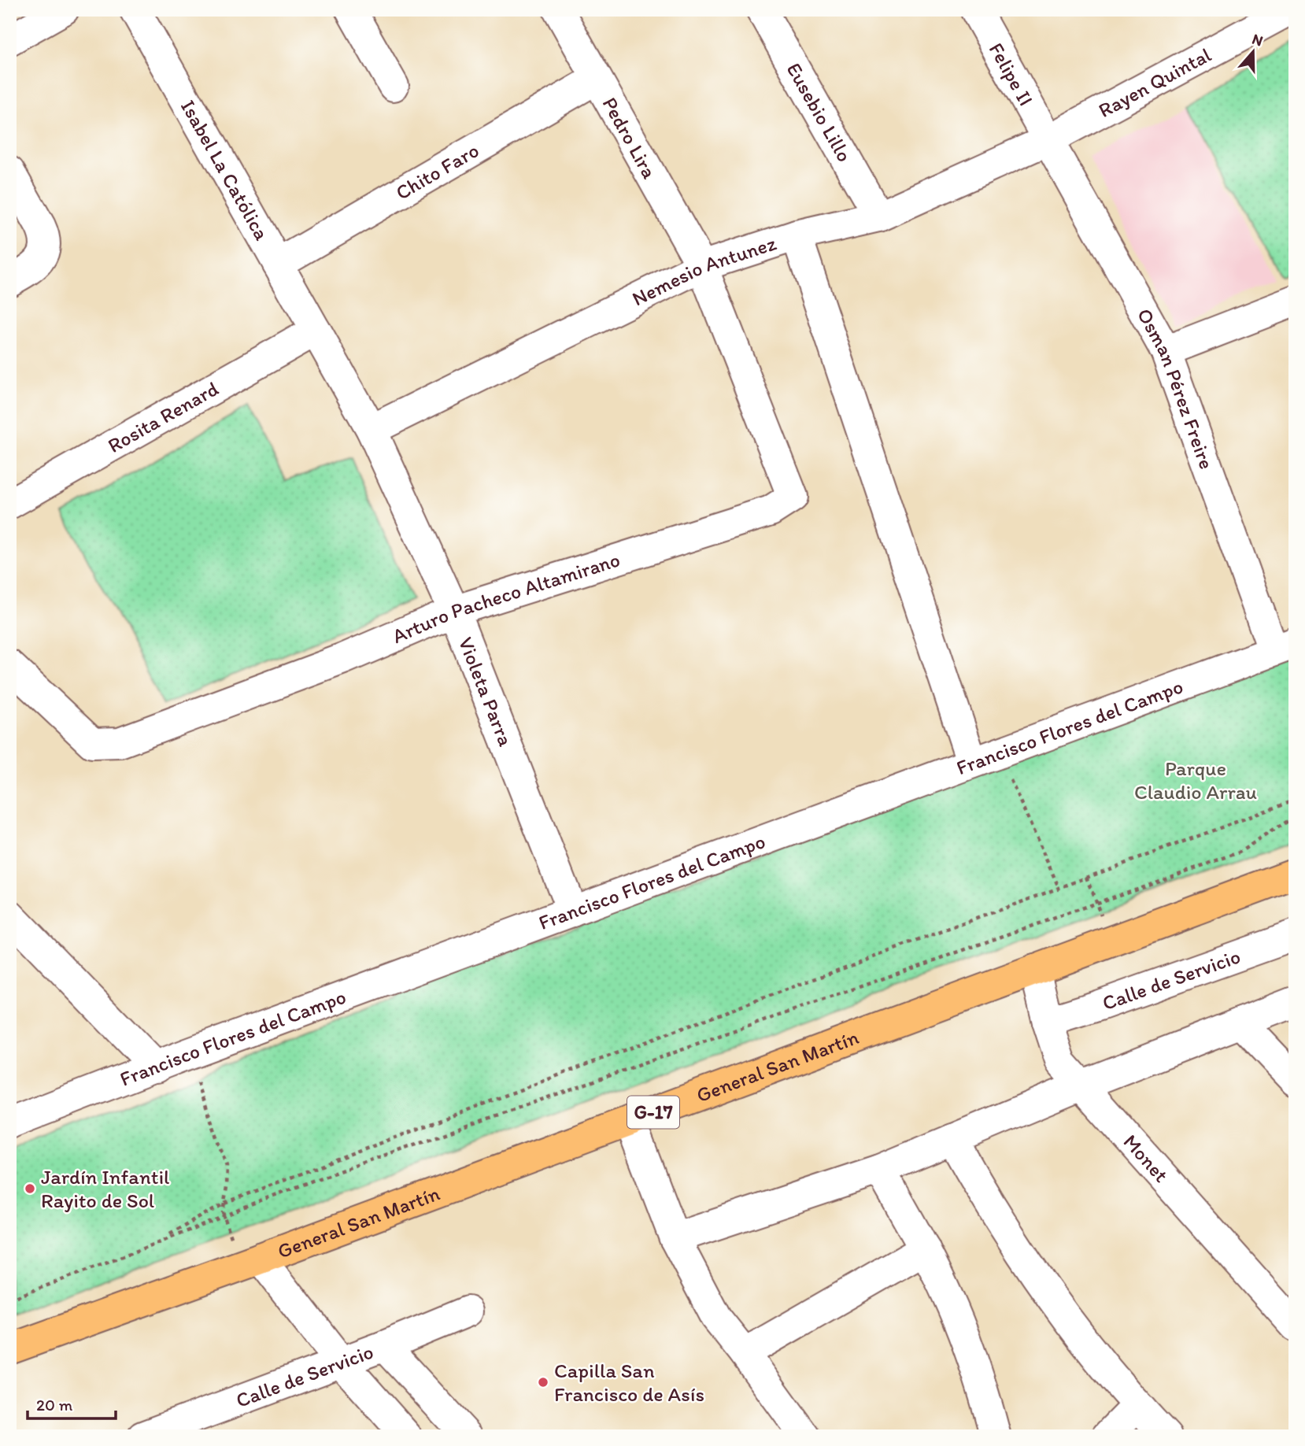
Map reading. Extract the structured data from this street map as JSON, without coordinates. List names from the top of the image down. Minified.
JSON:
{"streets":{"main road":["General San Martín","G-17"],"street":["Felipe II","Rayen Quintal","Eusebio Lillo","Pedro Lira","Isabel La Católica","Chito Faro","Nemesio Antunez","Osman Pérez Freire","Rosita Renard","Arturo Pacheco Altamirano","Violeta Parra","Francisco Flores del Campo","Calle de Servicio","Monet"]},"crossings":[["Felipe II","Rayen Quintal"],["Felipe II","Nemesio Antunez"],["Felipe II","Osman Pérez Freire"],["Rayen Quintal","Nemesio Antunez"],["Rayen Quintal","Osman Pérez Freire"],["Eusebio Lillo","Nemesio Antunez"],["Pedro Lira","Chito Faro"],["Pedro Lira","Nemesio Antunez"],["Pedro Lira","Arturo Pacheco Altamirano"],["Isabel La Católica","Chito Faro"],["Isabel La Católica","Rosita Renard"],["Isabel La Católica","Violeta Parra"],["Nemesio Antunez","Osman Pérez Freire"],["Nemesio Antunez","Arturo Pacheco Altamirano"],["Nemesio Antunez","Violeta Parra"],["Osman Pérez Freire","Francisco Flores del Campo"],["Rosita Renard","Violeta Parra"],["Arturo Pacheco Altamirano","Violeta Parra"],["Violeta Parra","Francisco Flores del Campo"],["Calle de Servicio","Monet"],["General San Martín","Monet"]],"parks":["Parque Claudio Arrau"],"places":["Jardín Infantil Rayito de Sol","Capilla San Francisco de Asís"],"scale_bar":"20 m","north":"top"}
